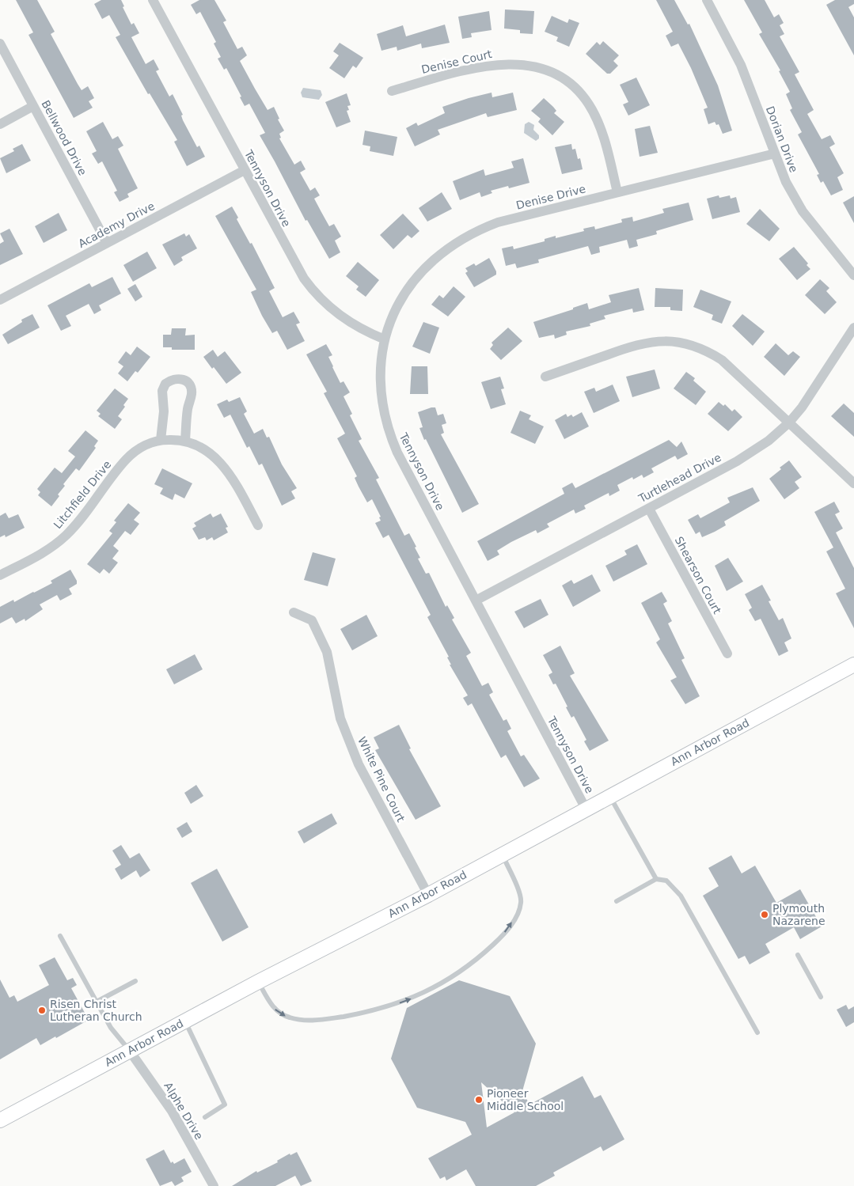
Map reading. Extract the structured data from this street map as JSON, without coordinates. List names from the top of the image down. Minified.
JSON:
{"streets":{"main road":["Ann Arbor Road"],"street":["Denise Court","Bellwood Drive","Dorian Drive","Tennyson Drive","Denise Drive","Academy Drive","Turtlehead Drive","Litchfield Drive","Shearson Court","White Pine Court","Alphe Drive"]},"crossings":[["Denise Court","Denise Drive"],["Bellwood Drive","Academy Drive"],["Dorian Drive","Denise Drive"],["Tennyson Drive","Denise Drive"],["Tennyson Drive","Academy Drive"],["Tennyson Drive","Turtlehead Drive"],["Tennyson Drive","Ann Arbor Road"],["Turtlehead Drive","Shearson Court"],["Ann Arbor Road","White Pine Court"],["Ann Arbor Road","Alphe Drive"]],"places":["Plymouth Nazarene","Risen Christ Lutheran Church","Pioneer Middle School"]}
